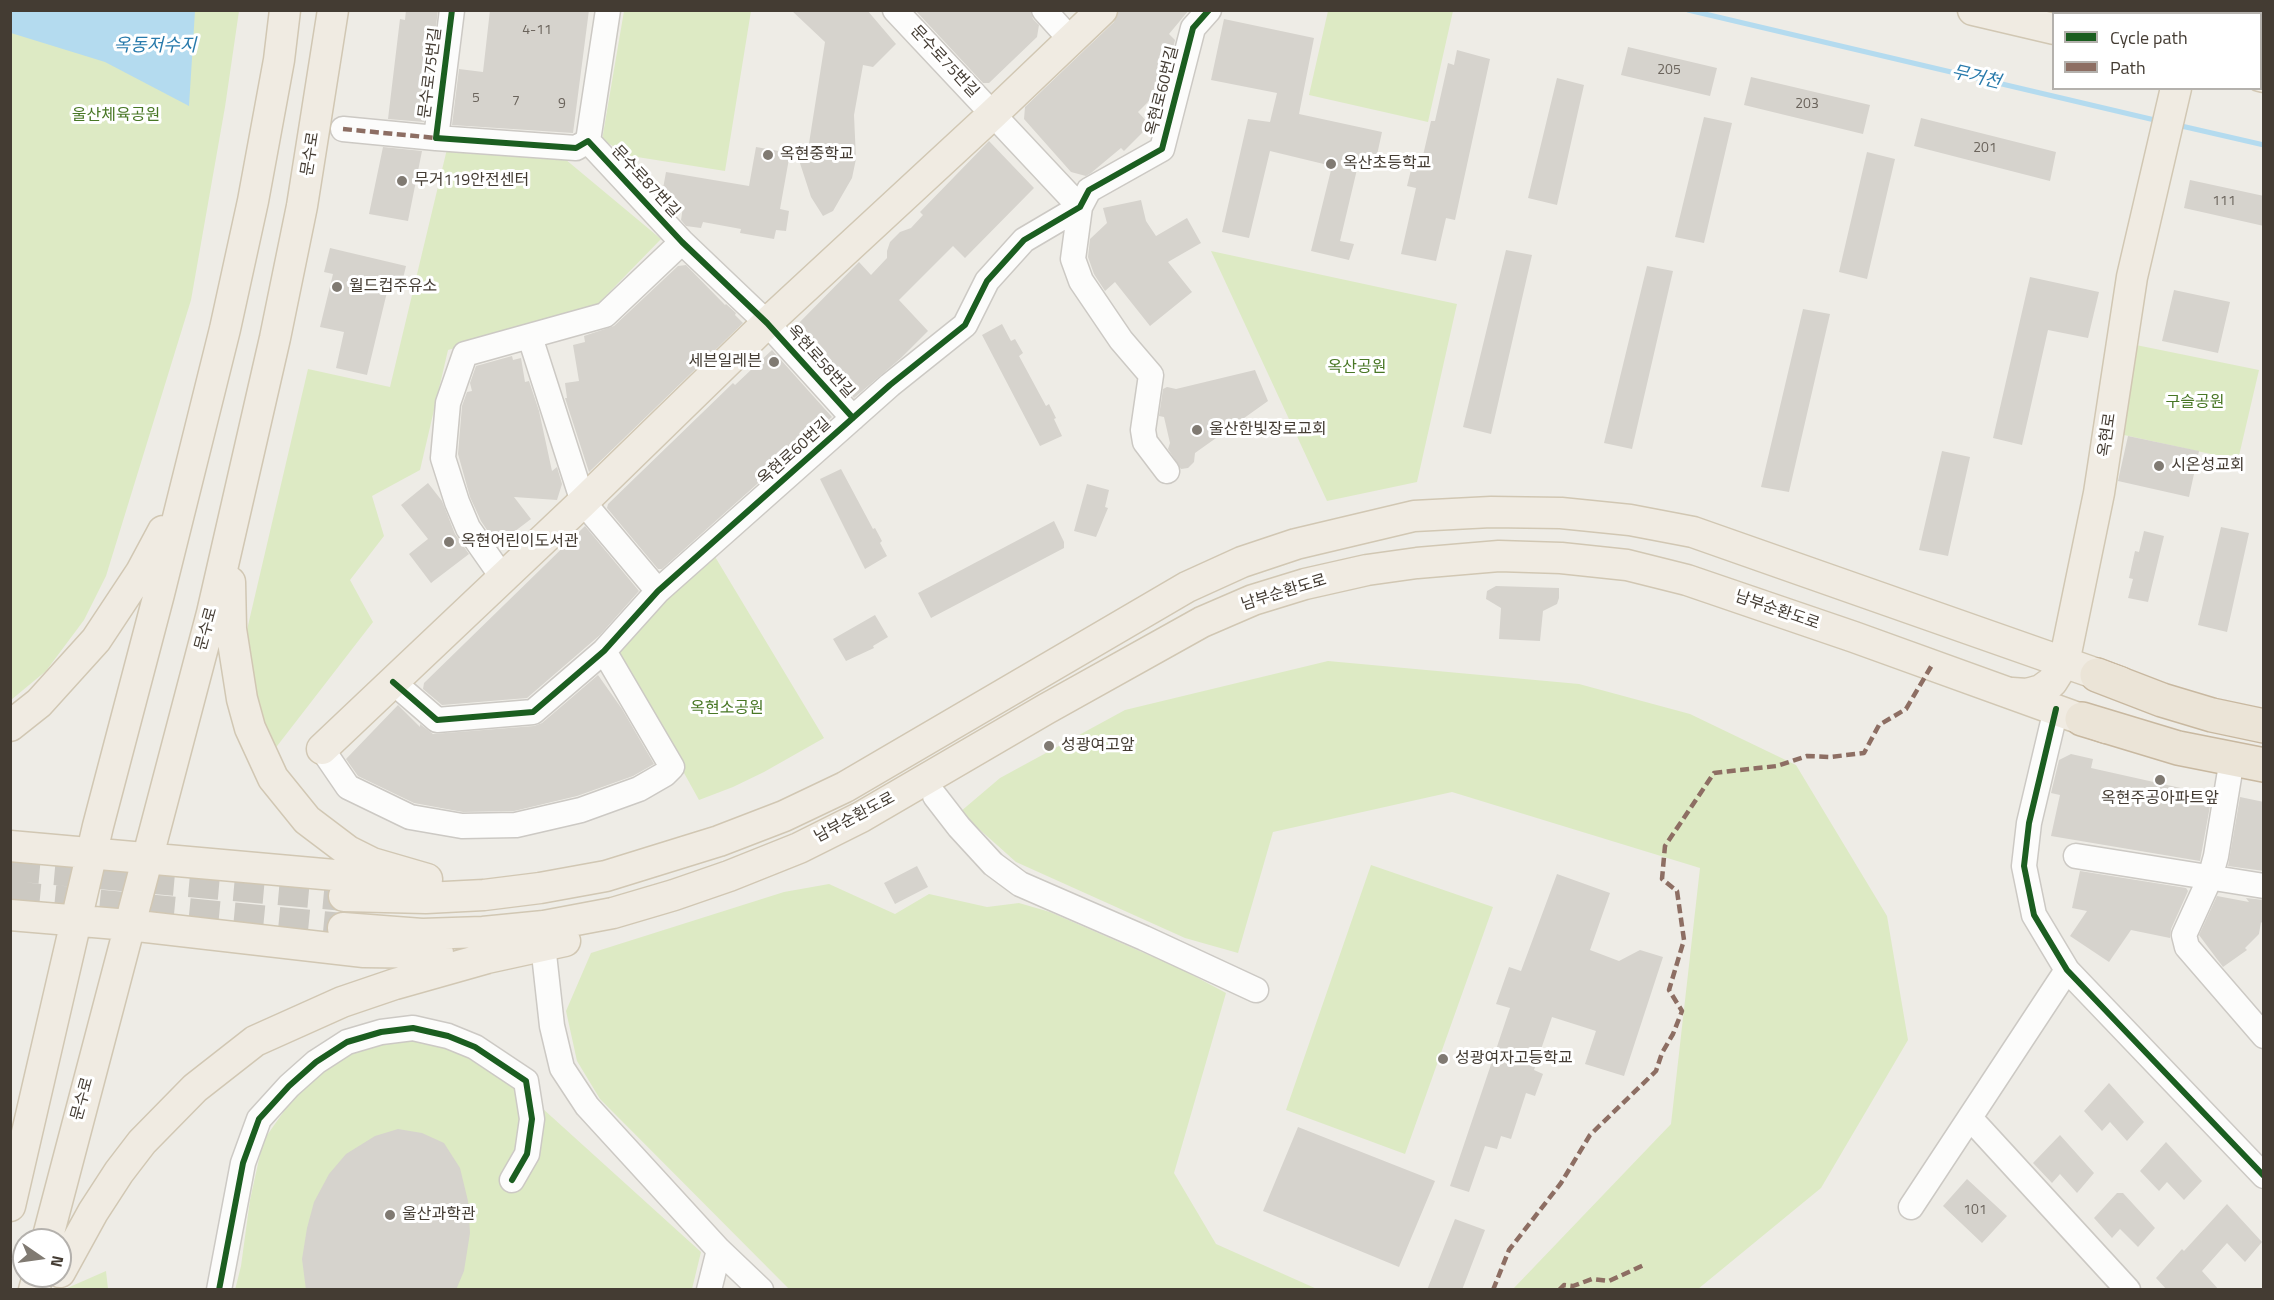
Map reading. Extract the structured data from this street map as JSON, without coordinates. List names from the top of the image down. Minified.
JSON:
{"streets":{"main road":["문수로","옥현로58번길","옥현로","남부순환도로"],"street":["문수로75번길","옥현로60번길","문수로87번길"]},"crossings":[["문수로75번길","문수로87번길"],["문수로75번길","옥현로58번길"],["옥현로60번길","옥현로58번길"],["문수로87번길","옥현로58번길"],["옥현로","남부순환도로"]],"water":["옥동저수지","무거천"],"parks":["울산체육공원","옥산공원","구슬공원","옥현소공원"],"places":["옥현중학교","옥산초등학교","무거119안전센터","월드컵주유소","세븐일레븐","울산한빛장로교회","시온성교회","옥현어린이도서관","성광여고앞","옥현주공아파트앞","성광여자고등학교","울산과학관"],"house_numbers":["4-11","205","5","7","9","203","201","111","101"],"legend":["Cycle path","Path"],"north":"right"}
